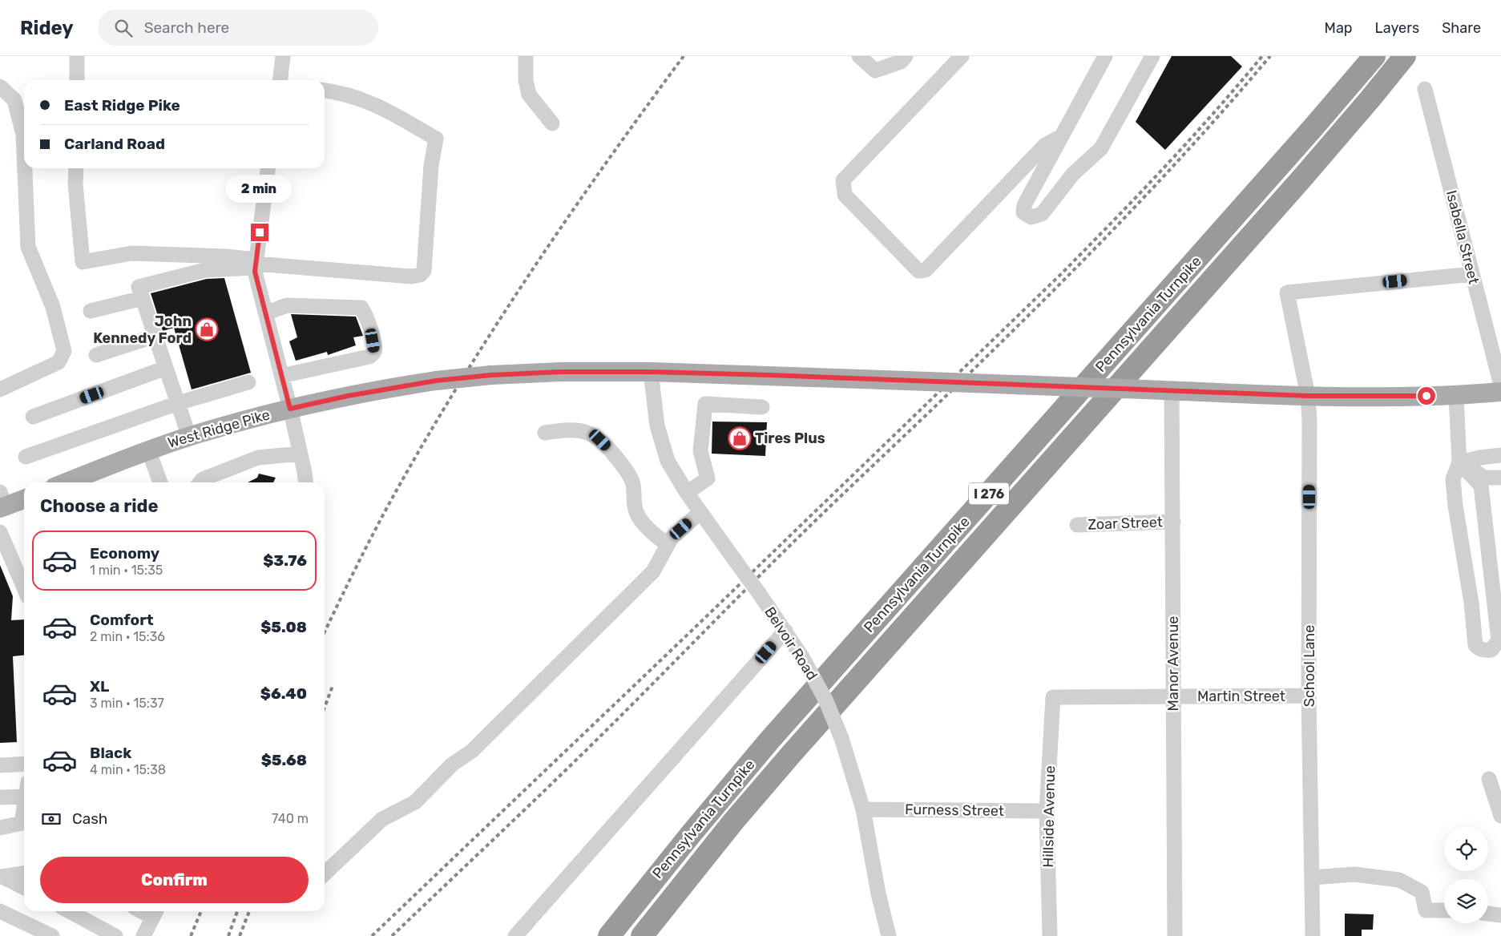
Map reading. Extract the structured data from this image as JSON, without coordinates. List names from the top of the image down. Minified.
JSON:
{"streets":{"highway":["Pennsylvania Turnpike","I 276"],"main road":["West Ridge Pike"],"street":["Isabella Street","Zoar Street","Belvoir Road","Manor Avenue","School Lane","Martin Street","Furness Street","Hillside Avenue"]},"crossings":[["Isabella Street","School Lane"],["West Ridge Pike","Belvoir Road"],["West Ridge Pike","Manor Avenue"],["West Ridge Pike","School Lane"],["Zoar Street","Manor Avenue"],["Belvoir Road","Furness Street"],["Manor Avenue","Martin Street"],["School Lane","Martin Street"],["Martin Street","Hillside Avenue"],["Furness Street","Hillside Avenue"]],"places":{"shop":["John Kennedy Ford","Tires Plus"]},"page":{"header":"Ridey","search":"Search here","nav":["Map","Layers","Share"],"banner":["East Ridge Pike","Carland Road"],"bubble":"2 min","heading":"Choose a ride","list":[{"name":"Economy","note":"1 min · 15:35","value":"$3.76"},{"name":"Comfort","note":"2 min · 15:36","value":"$5.08"},{"name":"XL","note":"3 min · 15:37","value":"$6.40"},{"name":"Black","note":"4 min · 15:38","value":"$5.68"}],"pay":["Cash","740 m"],"buttons":"Confirm"}}
